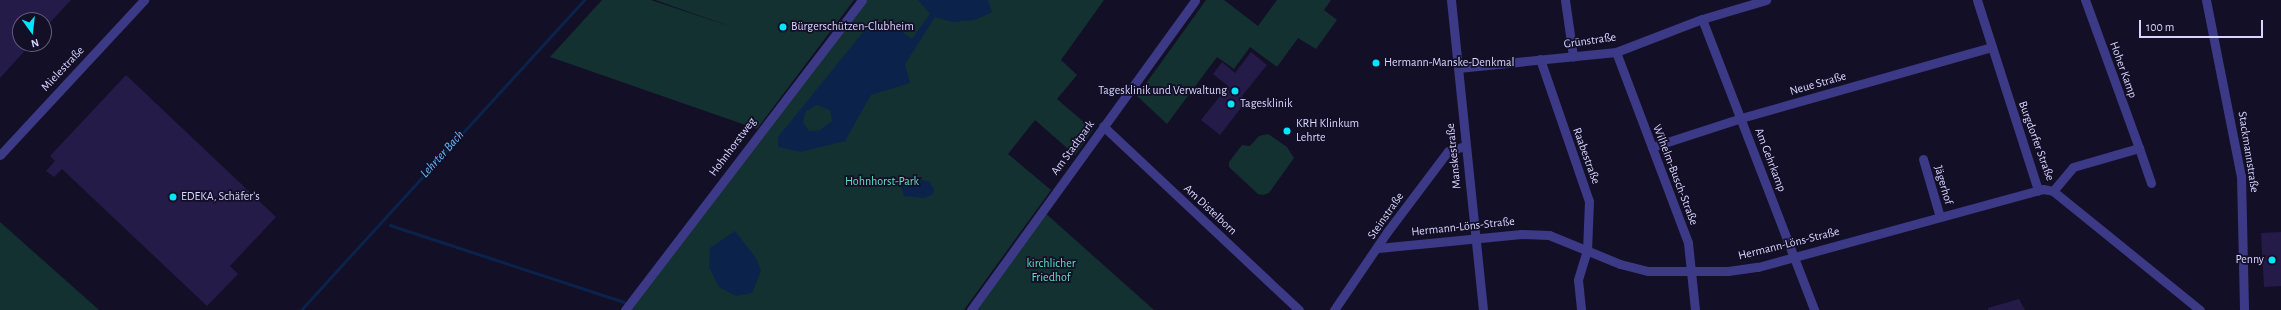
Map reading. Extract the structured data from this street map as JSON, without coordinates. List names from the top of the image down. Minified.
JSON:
{"streets":{"street":["Grünstraße","Mielestraße","Hoher Kamp","Neue Straße","Burgdorfer Straße","Hohnhorstweg","Am Stadtpark","Stackmannstraße","Manskestraße","Raabestraße","Am Gehrkamp","Wilhelm-Busch-Straße","Jägerhof","Am Distelborn","Steinstraße","Hermann-Löns-Straße"]},"crossings":[["Grünstraße","Manskestraße"],["Grünstraße","Raabestraße"],["Grünstraße","Am Gehrkamp"],["Grünstraße","Wilhelm-Busch-Straße"],["Neue Straße","Burgdorfer Straße"],["Neue Straße","Am Gehrkamp"],["Neue Straße","Wilhelm-Busch-Straße"],["Burgdorfer Straße","Hermann-Löns-Straße"],["Am Stadtpark","Am Distelborn"],["Manskestraße","Steinstraße"],["Manskestraße","Hermann-Löns-Straße"],["Raabestraße","Hermann-Löns-Straße"],["Am Gehrkamp","Hermann-Löns-Straße"],["Wilhelm-Busch-Straße","Hermann-Löns-Straße"],["Jägerhof","Hermann-Löns-Straße"],["Steinstraße","Hermann-Löns-Straße"]],"water":["Lehrter Bach"],"parks":["Hohnhorst-Park","kirchlicher Friedhof"],"places":["Bürgerschützen-Clubheim","Hermann-Manske-Denkmal","Tagesklinik und Verwaltung","Tagesklinik","KRH Klinkum Lehrte","EDEKA, Schäfer's","Penny"],"scale_bar":"100 m","north":"bottom"}
